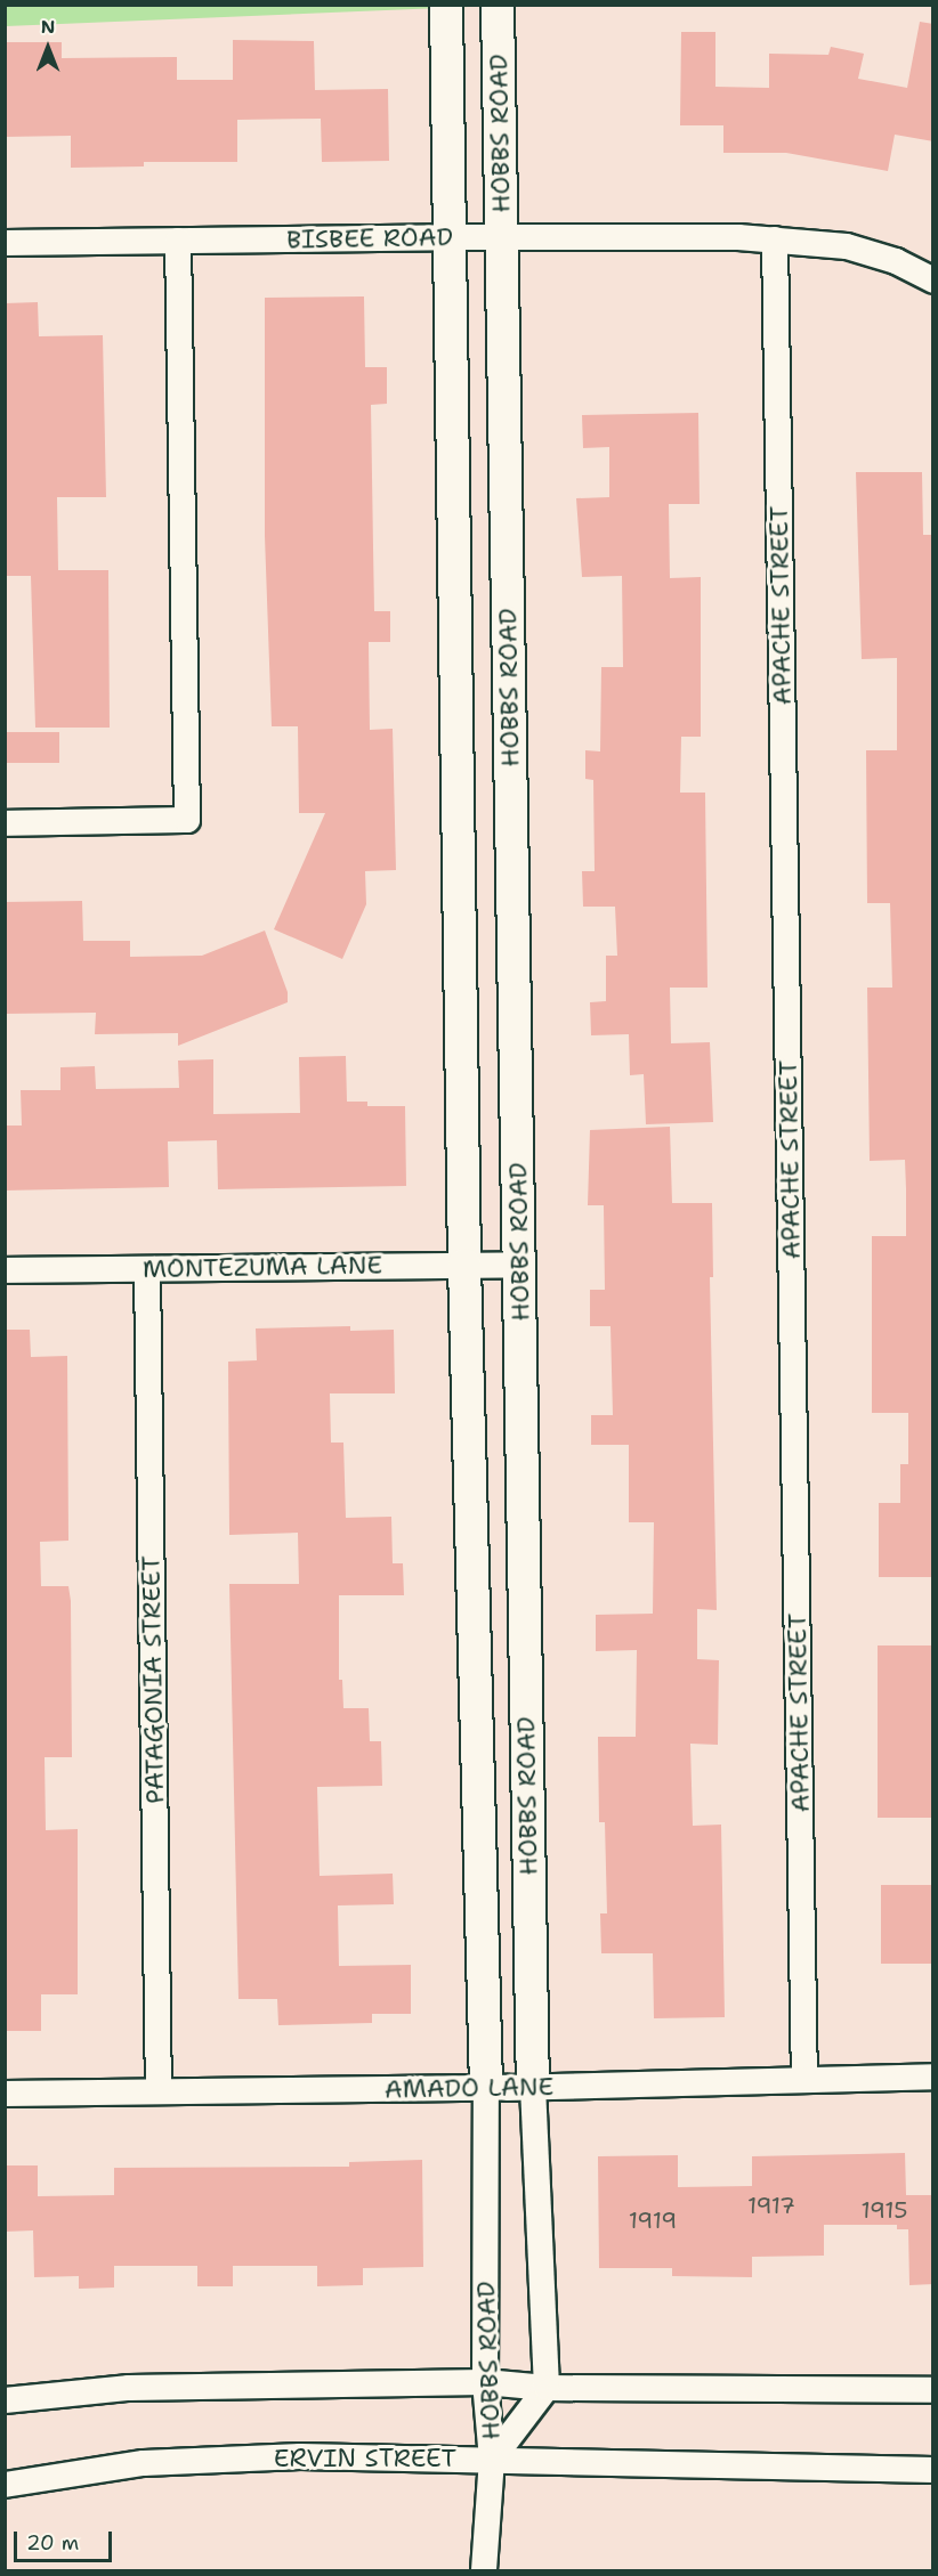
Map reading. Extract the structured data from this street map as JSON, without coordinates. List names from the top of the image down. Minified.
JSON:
{"streets":{"street":["HOBBS ROAD","BISBEE ROAD","APACHE STREET","MONTEZUMA LANE","PATAGONIA STREET","AMADO LANE","ERVIN STREET"]},"crossings":[["HOBBS ROAD","BISBEE ROAD"],["HOBBS ROAD","MONTEZUMA LANE"],["HOBBS ROAD","AMADO LANE"],["HOBBS ROAD","ERVIN STREET"],["BISBEE ROAD","APACHE STREET"],["APACHE STREET","AMADO LANE"],["MONTEZUMA LANE","PATAGONIA STREET"],["PATAGONIA STREET","AMADO LANE"]],"house_numbers":["1917","1915","1919"],"scale_bar":"20 m","north":"top"}
